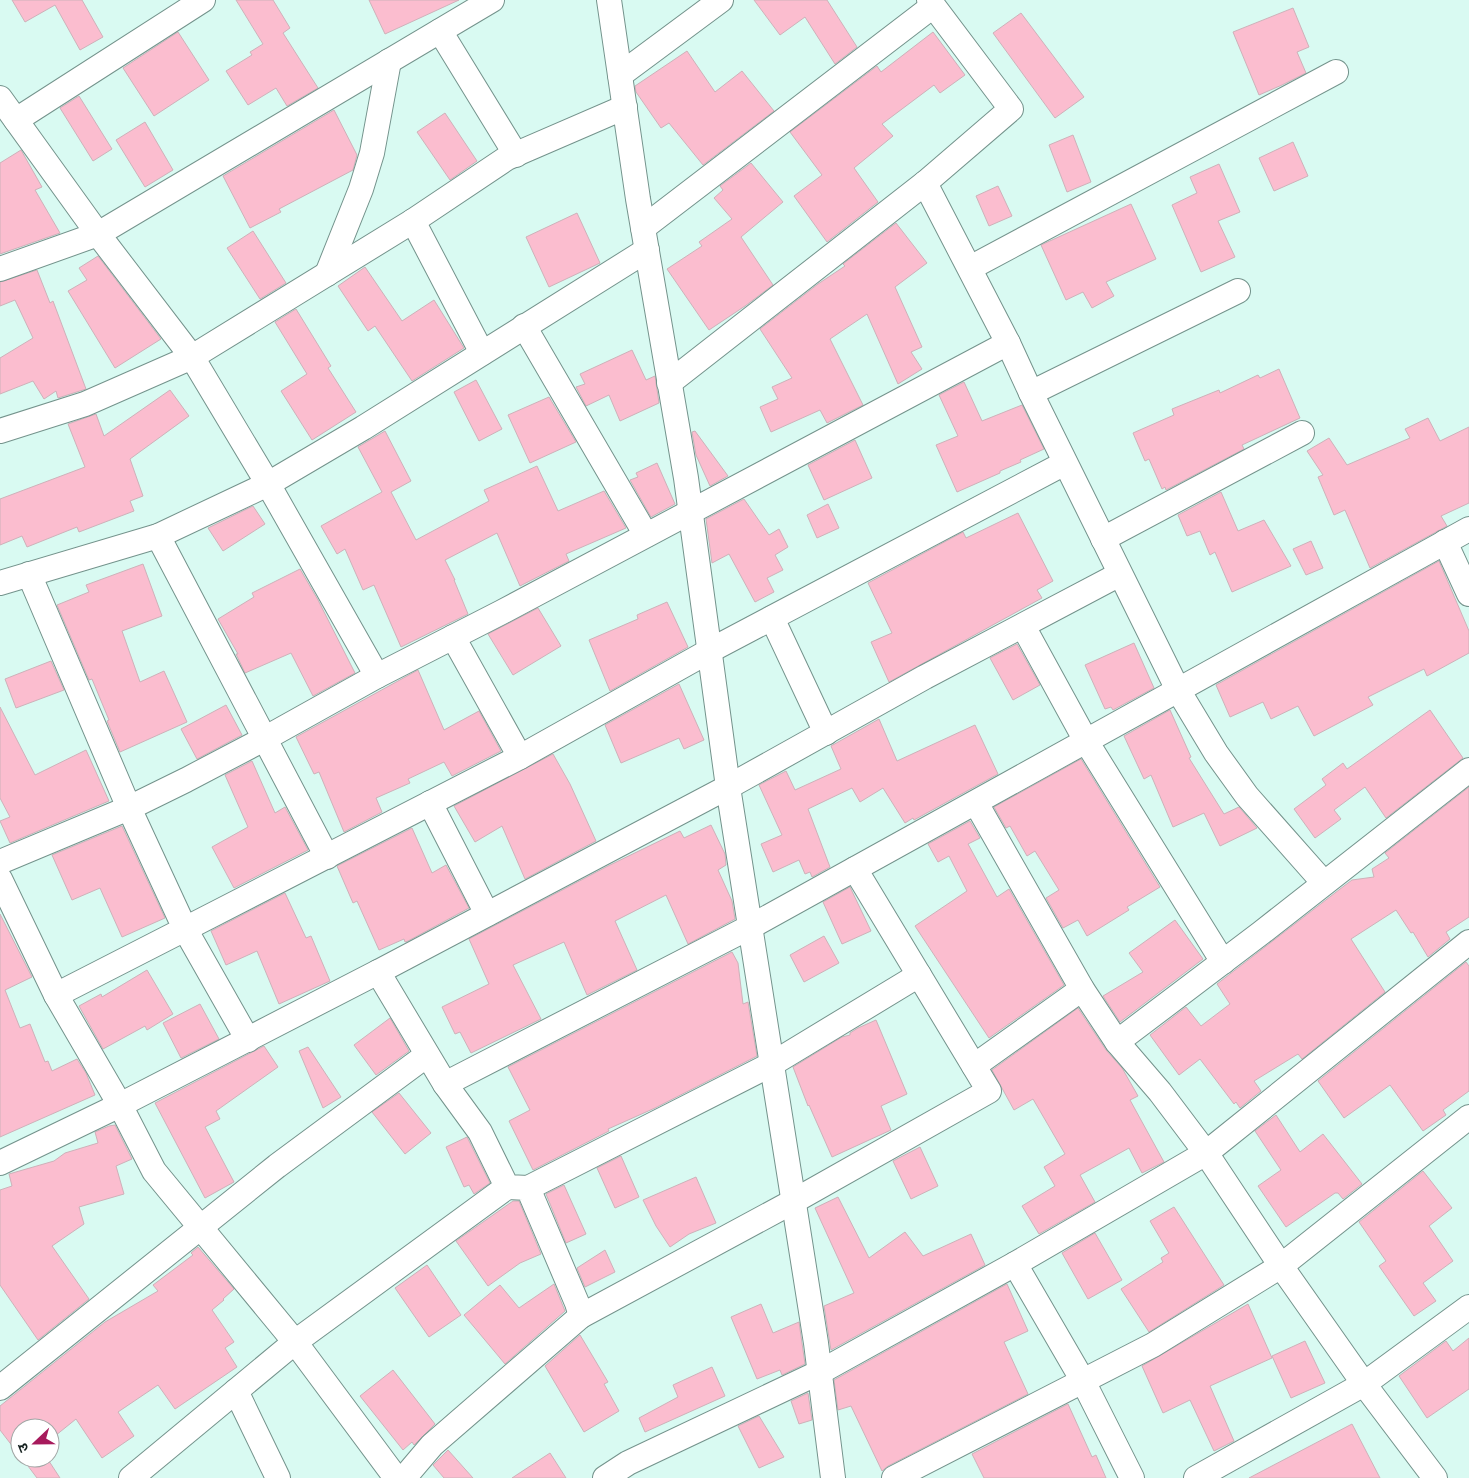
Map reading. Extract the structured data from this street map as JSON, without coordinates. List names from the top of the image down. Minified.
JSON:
{"north":"left"}
